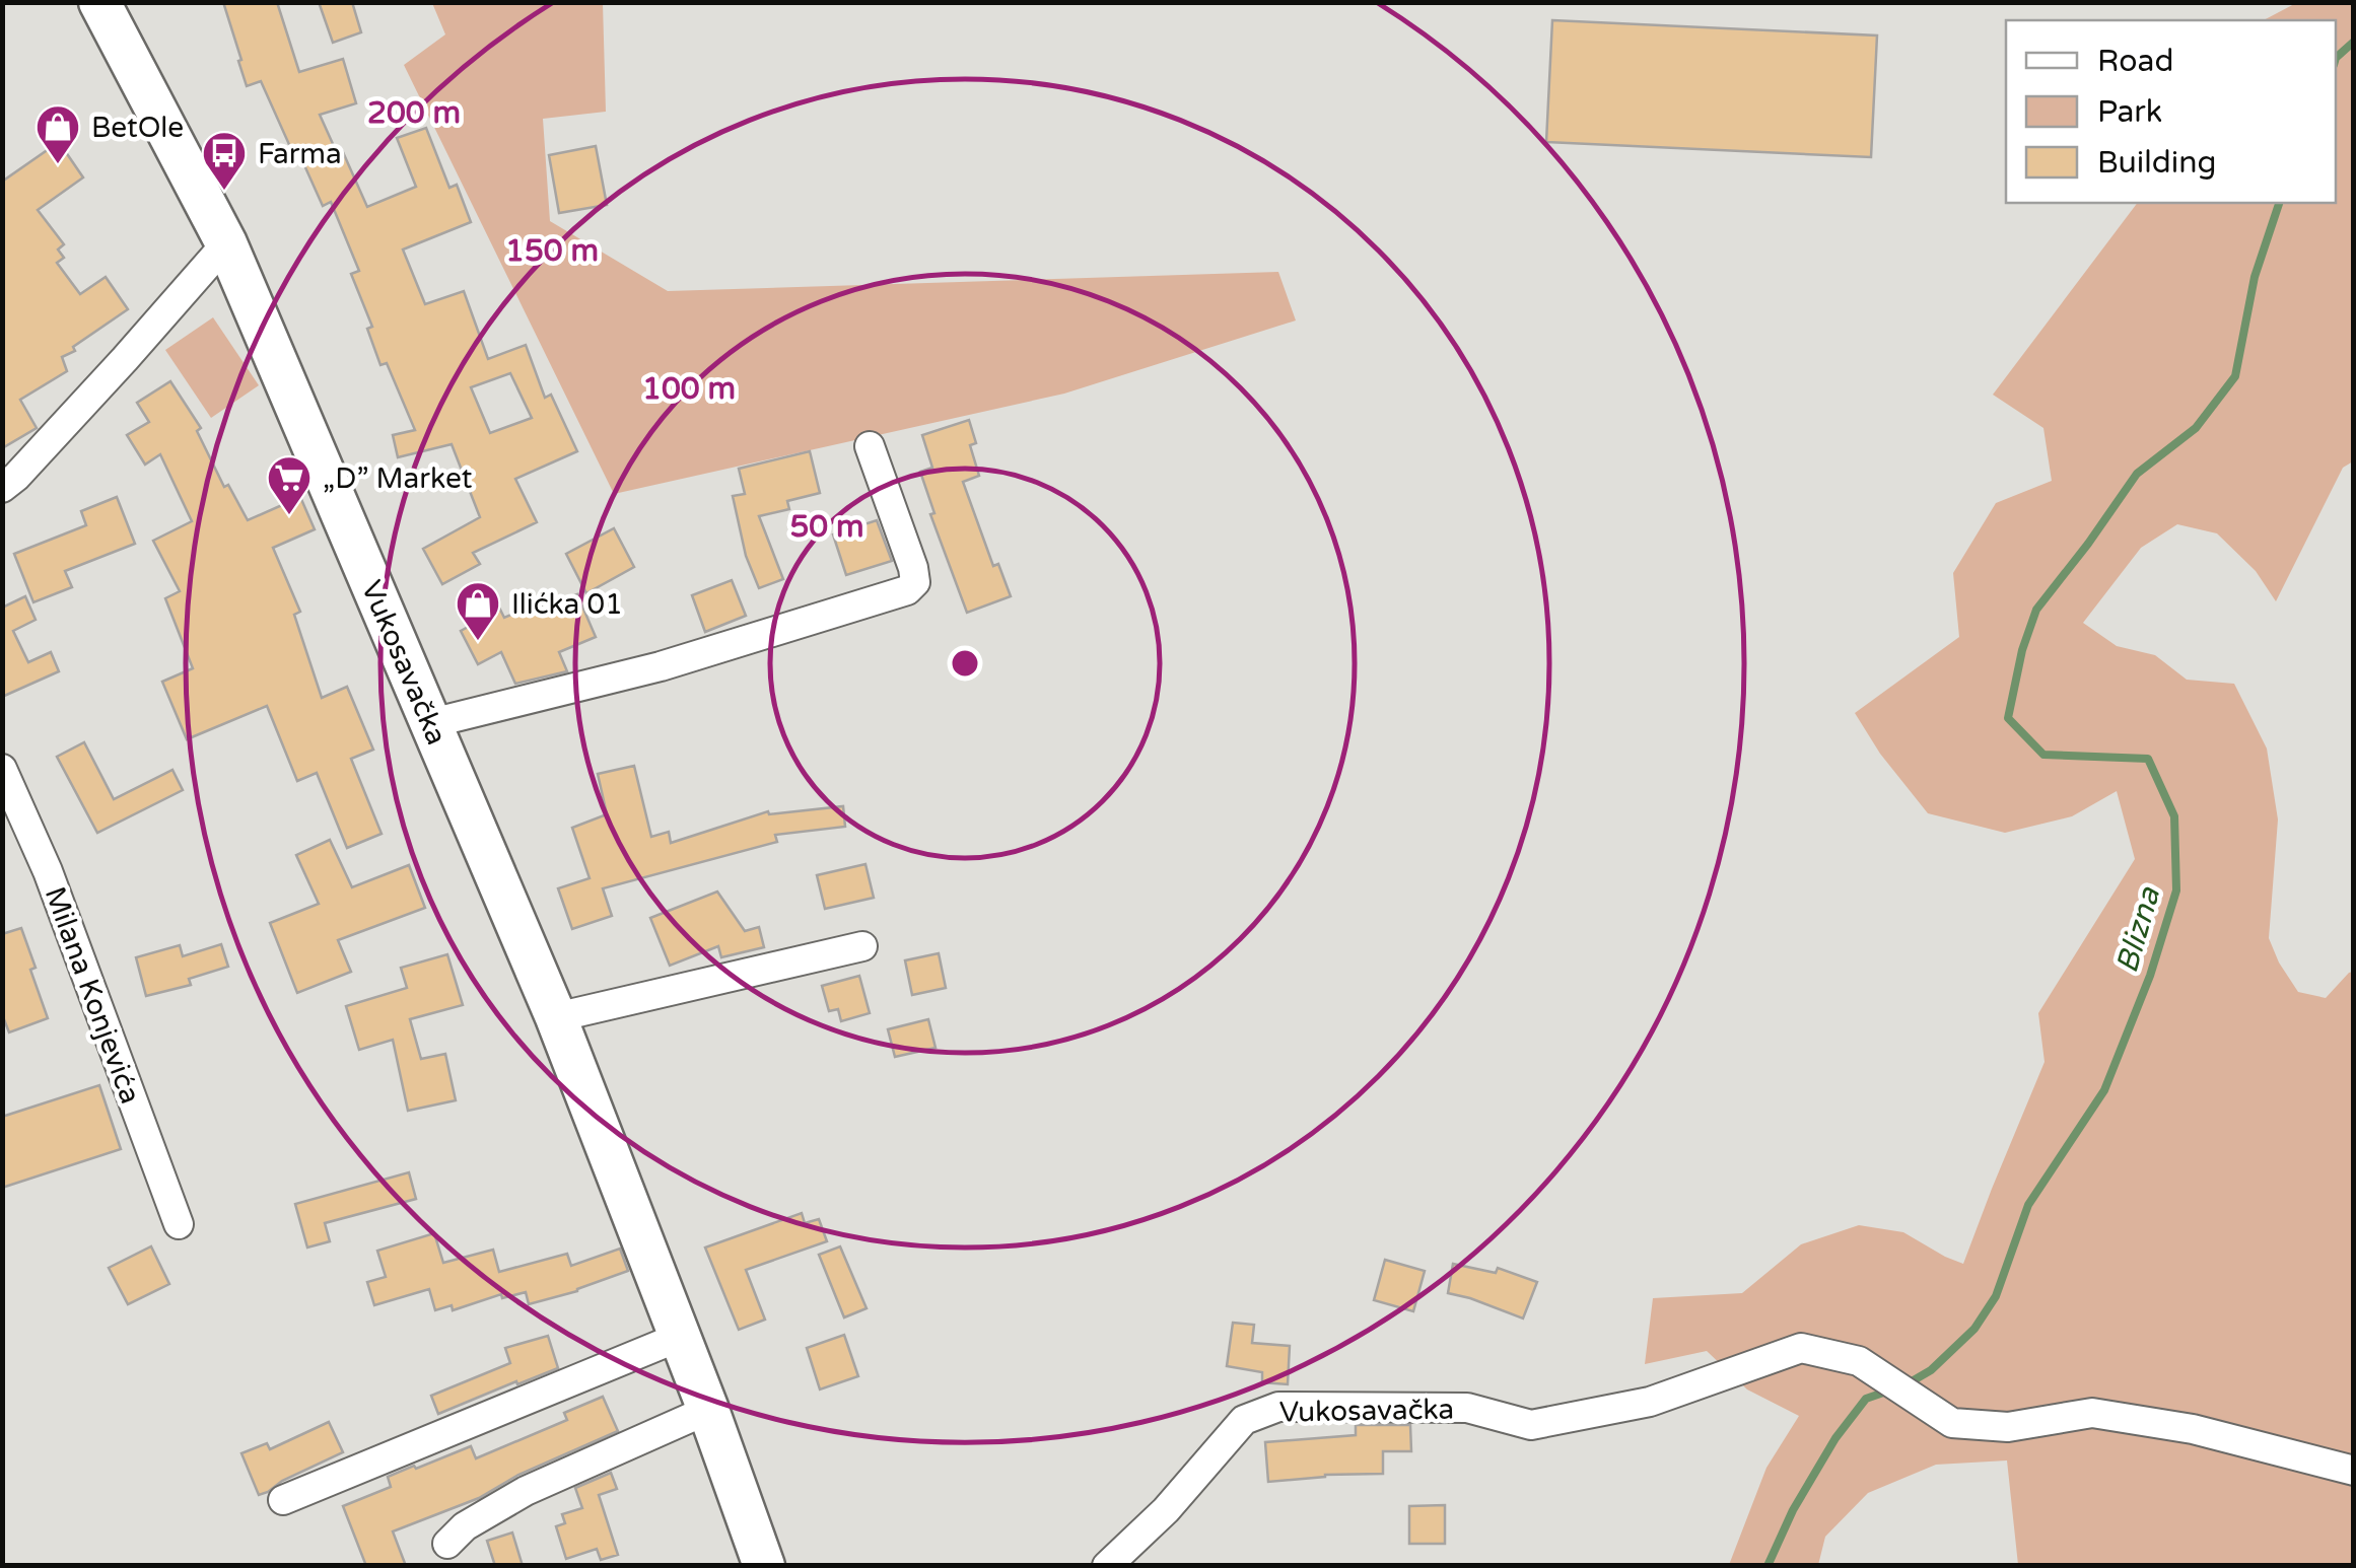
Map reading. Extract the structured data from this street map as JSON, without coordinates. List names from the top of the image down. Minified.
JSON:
{"streets":{"main road":["Vukosavačka"],"street":["Milana Konjevića"]},"water":["Blizna"],"places":{"shop":["BetOle","Ilićka 01"],"bus stop":["Farma"],"supermarket":["„D” Market"]},"legend":["Road","Park","Building"],"rings":["200 m","150 m","100 m","50 m"]}
